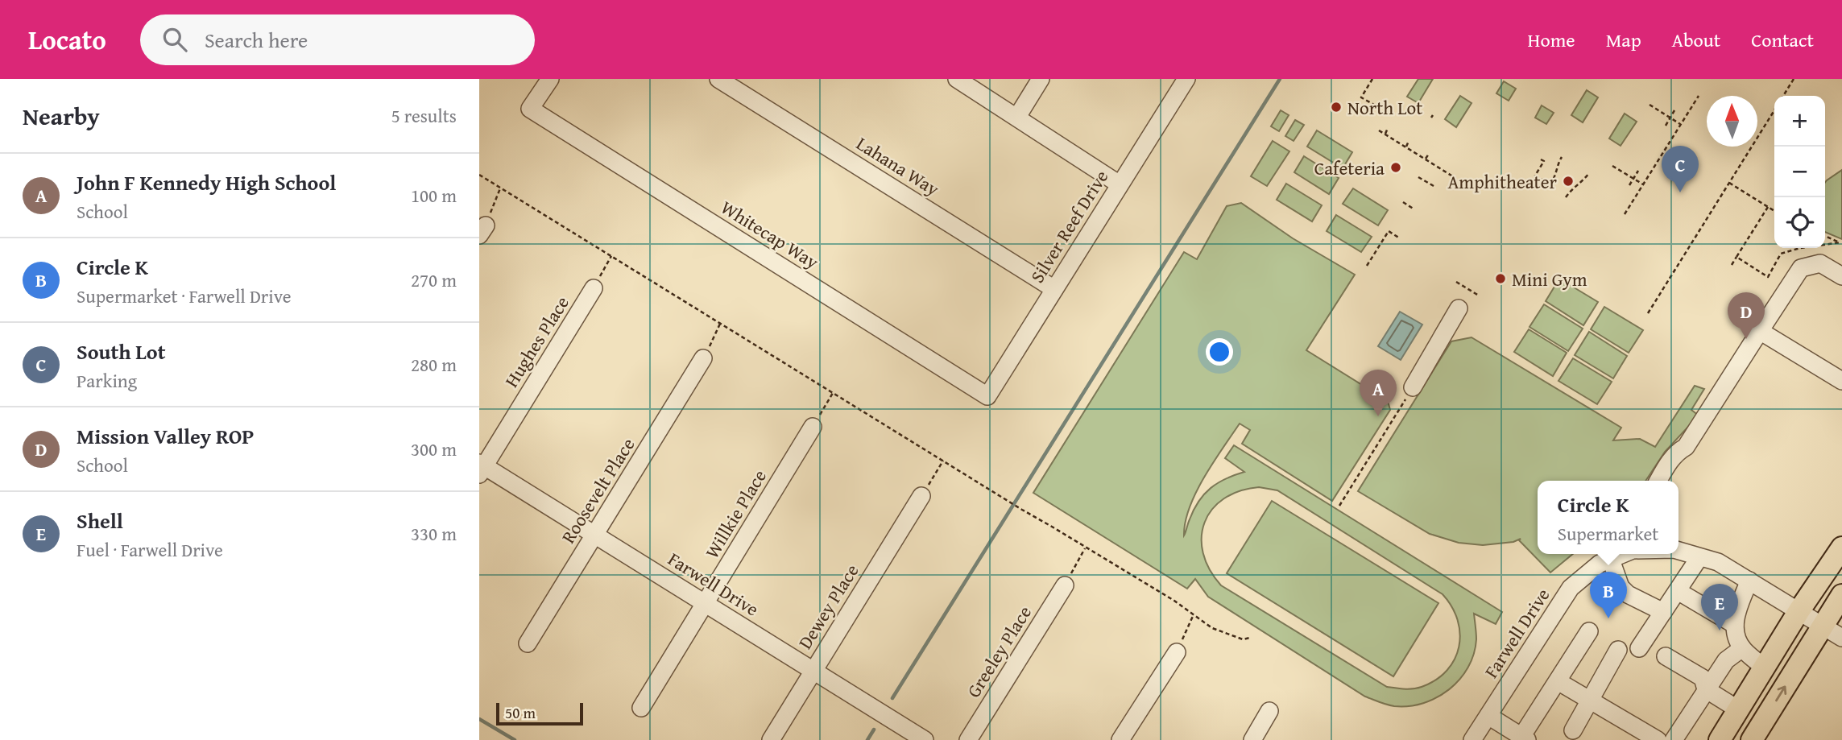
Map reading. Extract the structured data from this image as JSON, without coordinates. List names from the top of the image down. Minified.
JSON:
{"streets":{"street":["Lahana Way","Silver Reef Drive","Whitecap Way","Hughes Place","Roosevelt Place","Willkie Place","Farwell Drive","Dewey Place","Greeley Place"]},"crossings":[["Lahana Way","Silver Reef Drive"],["Silver Reef Drive","Whitecap Way"],["Hughes Place","Farwell Drive"],["Roosevelt Place","Farwell Drive"],["Willkie Place","Farwell Drive"],["Farwell Drive","Dewey Place"]],"places":["North Lot","Cafeteria","Amphitheater","Mini Gym"],"scale_bar":"50 m","north":"top","page":{"header":"Locato","search":"Search here","nav":["Home","Map","About","Contact"],"heading":["Nearby","5 results"],"map_buttons":["+","−"],"pins":["C","D","A","B","E"],"list":[{"mark":"A","name":"John F Kennedy High School","note":"School","value":"100 m"},{"mark":"B","name":"Circle K","note":"Supermarket · Farwell Drive","value":"270 m"},{"mark":"C","name":"South Lot","note":"Parking","value":"280 m"},{"mark":"D","name":"Mission Valley ROP","note":"School","value":"300 m"},{"mark":"E","name":"Shell","note":"Fuel · Farwell Drive","value":"330 m"}],"popup":["Circle K","Supermarket"],"scale":"50 m"}}
